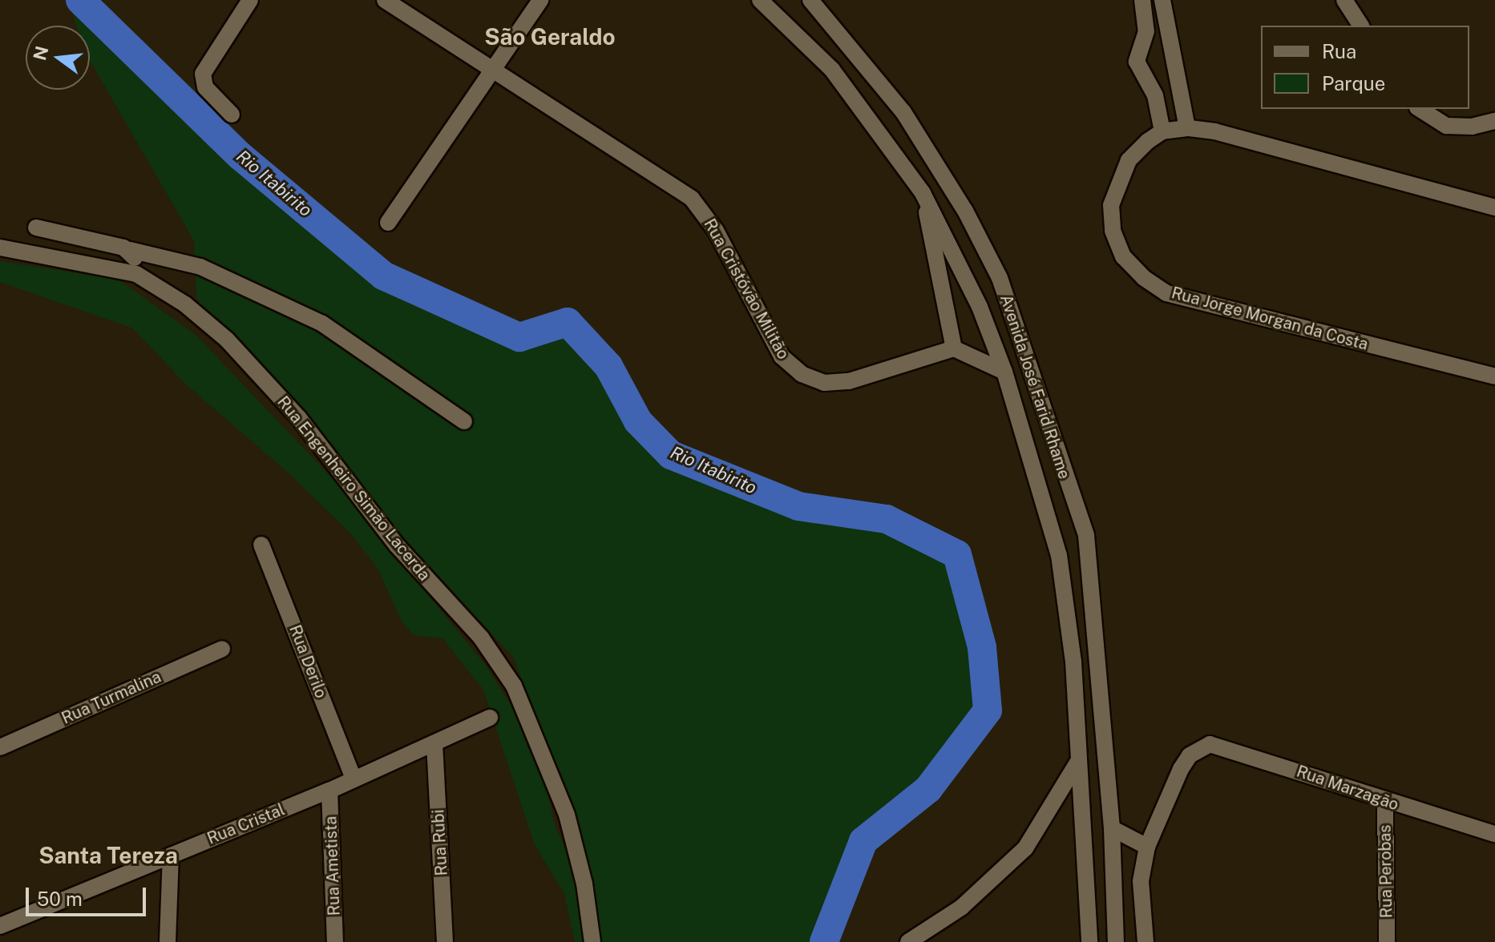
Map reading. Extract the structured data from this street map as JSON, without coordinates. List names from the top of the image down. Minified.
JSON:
{"streets":{"street":["Rua Cristóvão Militão","Rua Jorge Morgan da Costa","Avenida José Farid Rhame","Rua Engenheiro Simão Lacerda","Rua Derilo","Rua Turmalina","Rua Marzagão","Rua Cristal","Rua Rubi","Rua Ametista","Rua Perobas"]},"crossings":[["Rua Derilo","Rua Cristal"],["Rua Marzagão","Rua Perobas"],["Rua Cristal","Rua Rubi"],["Rua Cristal","Rua Ametista"]],"districts":["São Geraldo","Santa Tereza"],"water":["Rio Itabirito"],"legend":["Rua","Parque"],"scale_bar":"50 m","north":"left"}
